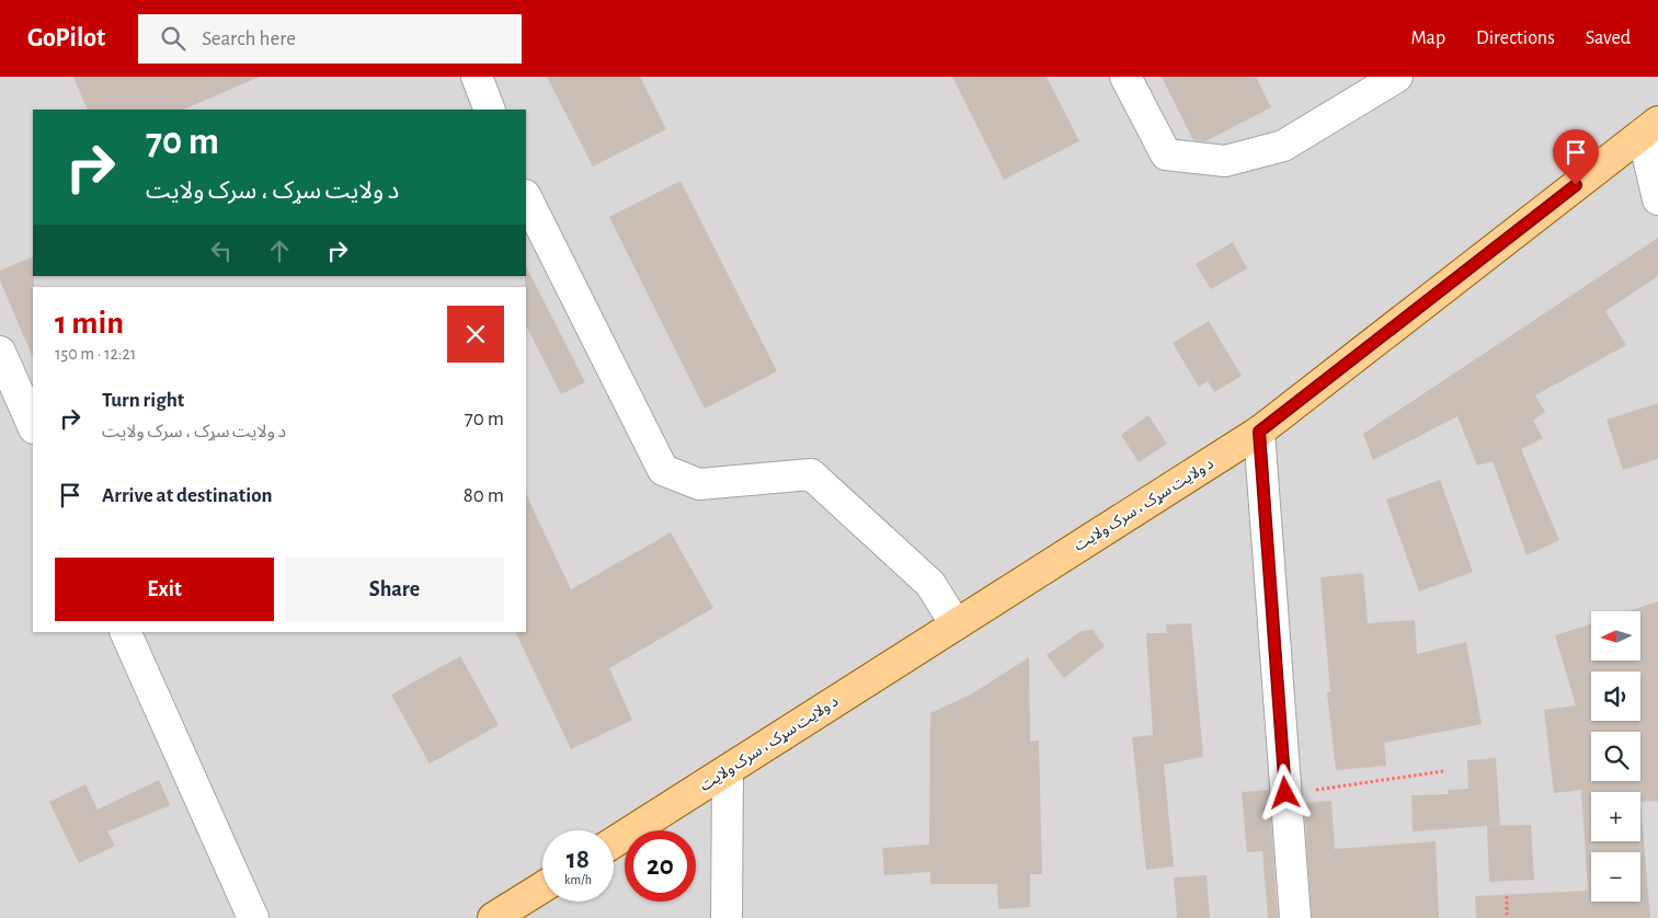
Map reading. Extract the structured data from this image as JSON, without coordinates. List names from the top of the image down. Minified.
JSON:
{"streets":{"main road":["د ولایت سړک ، سرک ولایت"]},"north":"left","page":{"header":"GoPilot","search":"Search here","nav":["Map","Directions","Saved"],"turn":["70 m","د ولایت سړک ، سرک ولایت"],"heading":["1 min","150 m · 12:21"],"list":[{"name":"Turn right","note":"د ولایت سړک ، سرک ولایت","value":"70 m"},{"name":"Arrive at destination","value":"80 m"}],"buttons":["Exit","Share"],"map_buttons":["+","−"],"speed":"18 km/h","limit":"20"}}
